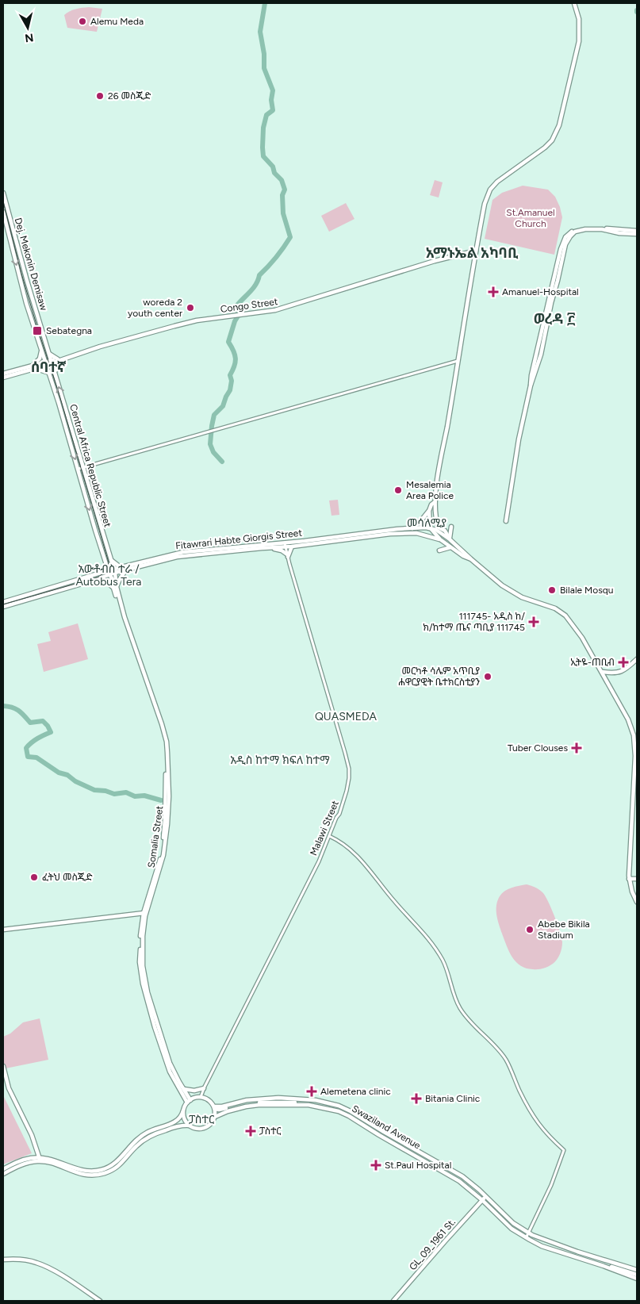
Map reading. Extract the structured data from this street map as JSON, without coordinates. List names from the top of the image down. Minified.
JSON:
{"streets":{"main road":["Dej. Mekonin Demisaw","Congo Street","Central Africa Republic Street","Fitawrari Habte Giorgis Street","Somalia Street","Swaziland Avenue","GL_09_1961 St."],"street":["Malawi Street"]},"crossings":[["Dej. Mekonin Demisaw","Congo Street"],["Dej. Mekonin Demisaw","Central Africa Republic Street"],["Congo Street","Central Africa Republic Street"],["Central Africa Republic Street","Fitawrari Habte Giorgis Street"],["Central Africa Republic Street","Somalia Street"],["Fitawrari Habte Giorgis Street","Malawi Street"],["Fitawrari Habte Giorgis Street","Somalia Street"],["Malawi Street","Somalia Street"],["Malawi Street","Swaziland Avenue"],["Somalia Street","Swaziland Avenue"],["Swaziland Avenue","GL_09_1961 St."]],"districts":["አማኑኤል አካባቢ","ወረዳ ፫","ሰባተኛ","መሳለሚያ","አውቶብስ ተራ / Autobus Tera","QUASMEDA","አዲስ ከተማ ክፍለ ከተማ","ፓስተር"],"parks":["St.Amanuel Church"],"places":{"other":["Alemu Meda","26 መስጂድ","woreda 2 youth center","Mesalemia Area Police","Bilale Mosqu","መርካቶ ሳሌም አጥቢያ ሐዋርያዊት ቤተክርስቲያን","ፈትህ መስጂድ","Abebe Bikila Stadium"],"health":["Amanuel-Hospital","111745- አዲስ ከ/ ክ/ከተማ ጤና ጣቢያ 111745","ኢትዬ-ጠቢብ","Tuber Clouses","Alemetena clinic","Bitania Clinic","ፓስተር","St.Paul Hospital"],"transit":["Sebategna"]},"north":"bottom"}
